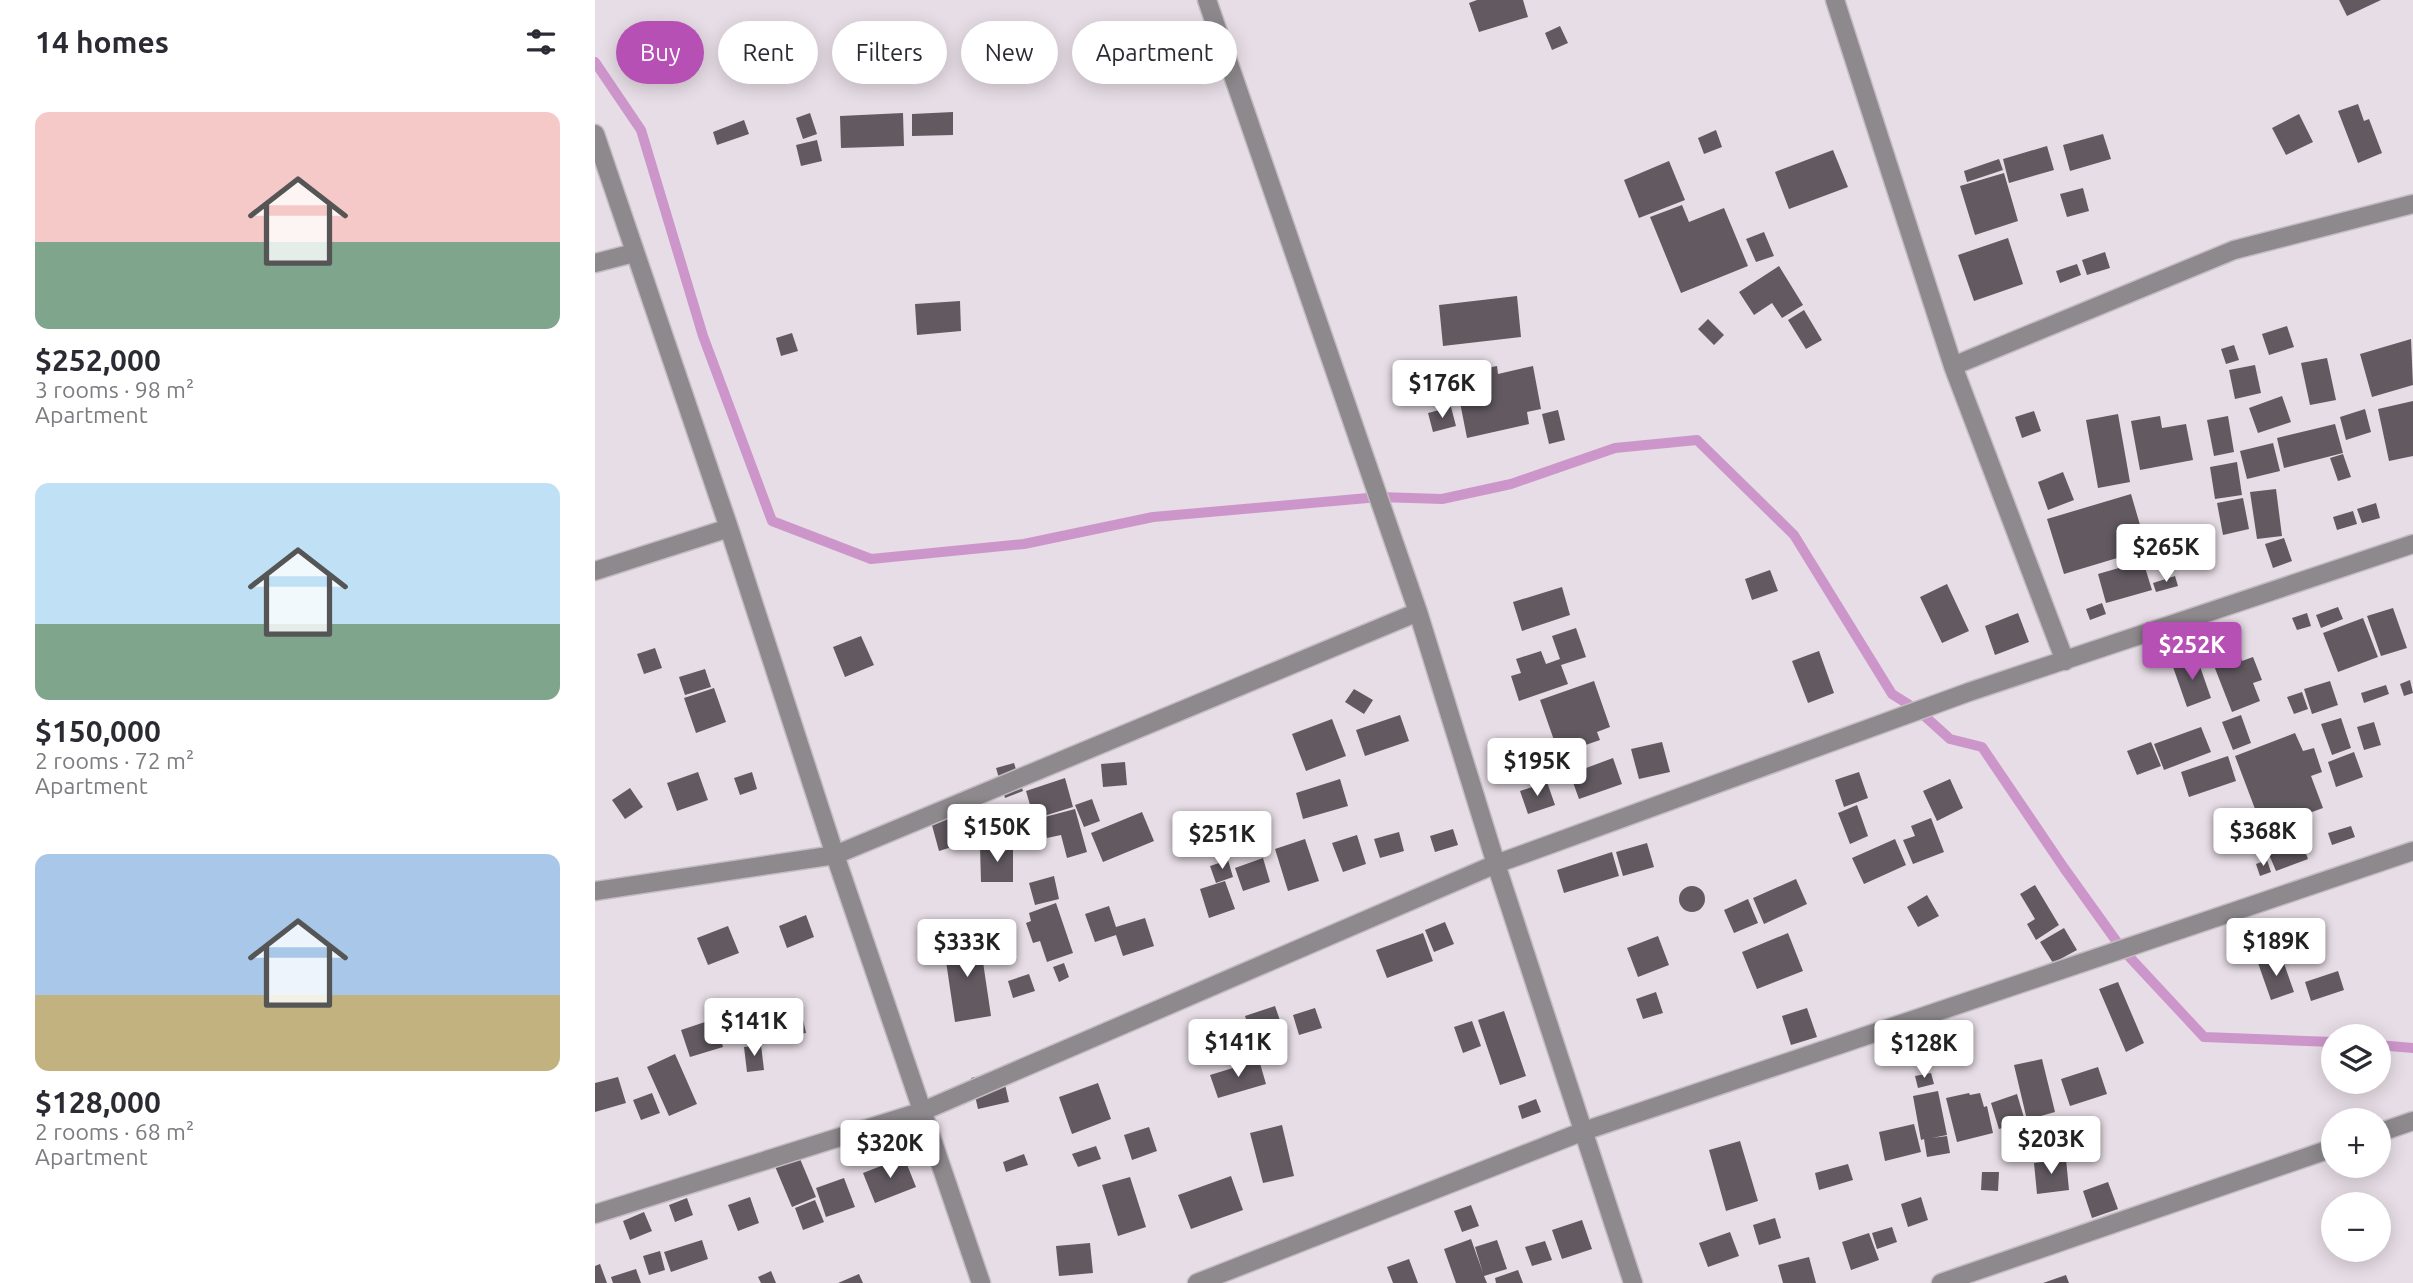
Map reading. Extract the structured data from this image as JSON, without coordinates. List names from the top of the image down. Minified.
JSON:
{"page":{"heading":"14 homes","chip":["Buy","Rent","Filters","New","Apartment"],"list":[{"name":"$252,000","note":"3 rooms · 98 m² · Apartment"},{"name":"$150,000","note":"2 rooms · 72 m² · Apartment"},{"name":"$128,000","note":"2 rooms · 68 m² · Apartment"}],"price":["$176K","$265K","$252K","$195K","$150K","$368K","$251K","$189K","$333K","$141K","$141K","$128K","$203K","$320K"],"map_buttons":["+","−"]}}
